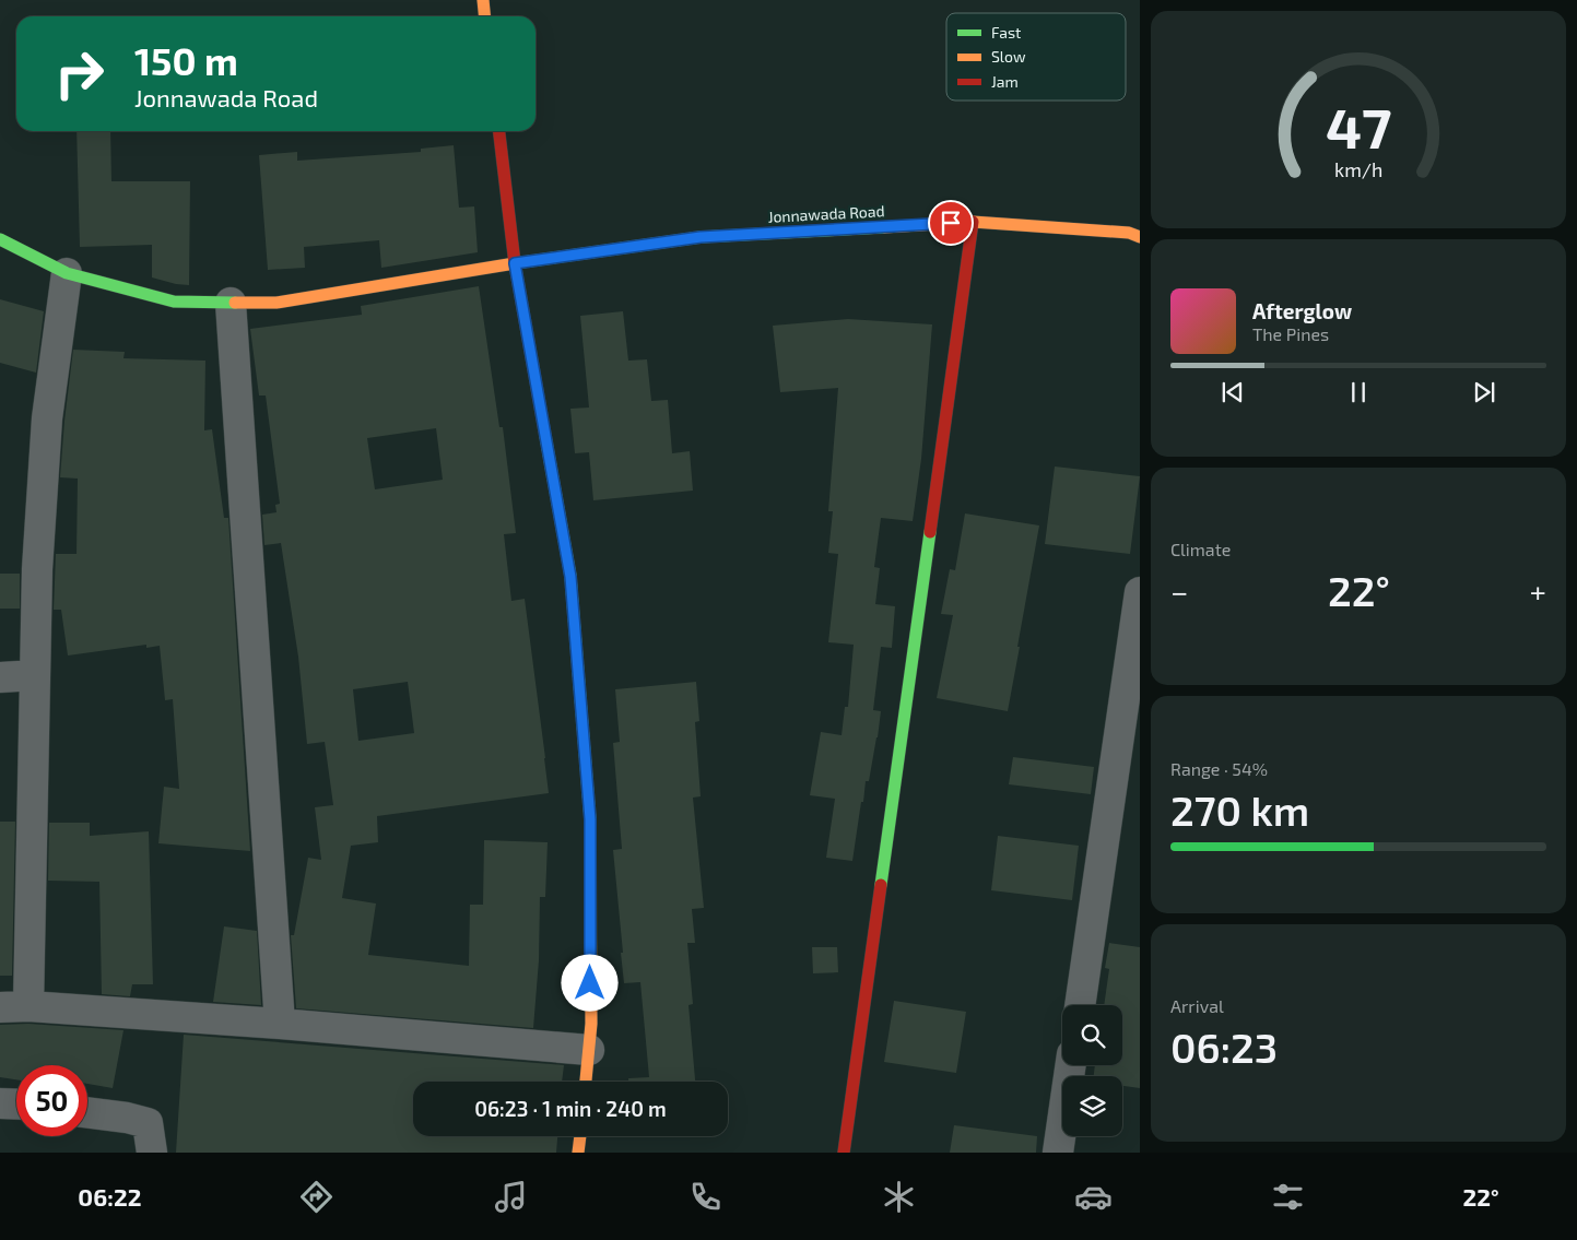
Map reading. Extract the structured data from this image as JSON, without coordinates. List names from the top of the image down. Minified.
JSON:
{"streets":{"main road":["Jonnawada Road"]},"legend":["Fast","Slow","Jam"],"page":{"turn":["150 m","Jonnawada Road"],"song":["Afterglow","The Pines"],"tile":["Climate",["Range · 54%","270 km"],["Arrival","06:23"]],"heat":["−","22°","+"],"limit":"50","trip":"06:23 · 1 min · 240 m","tabs":["06:22","22°"],"gauge":["47","km/h"]}}
